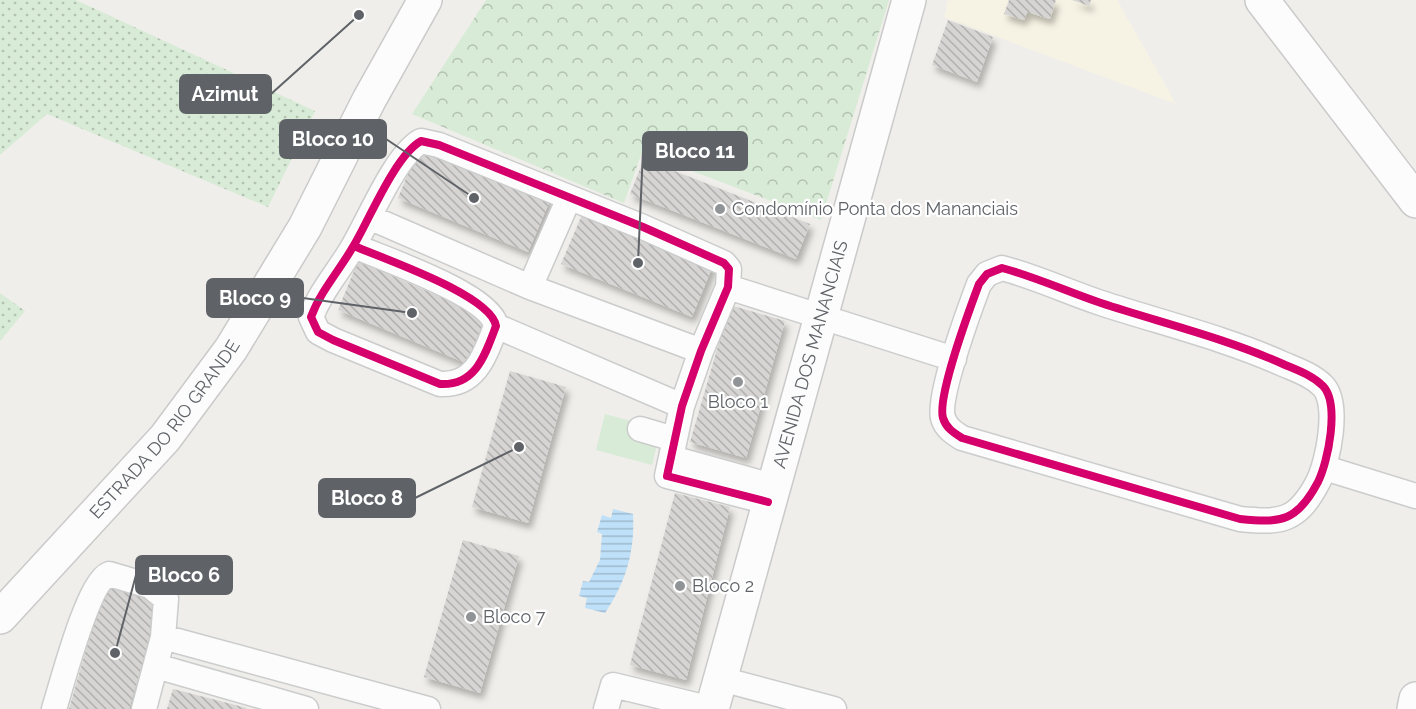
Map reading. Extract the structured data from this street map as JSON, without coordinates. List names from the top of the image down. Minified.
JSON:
{"streets":{"main road":["AVENIDA DOS MANANCIAIS","ESTRADA DO RIO GRANDE"]},"places":["Azimut","Bloco 10","Condomínio Ponta dos Mananciais","Bloco 11","Bloco 9","Bloco 1","Bloco 8","Bloco 2","Bloco 7","Bloco 6"]}
